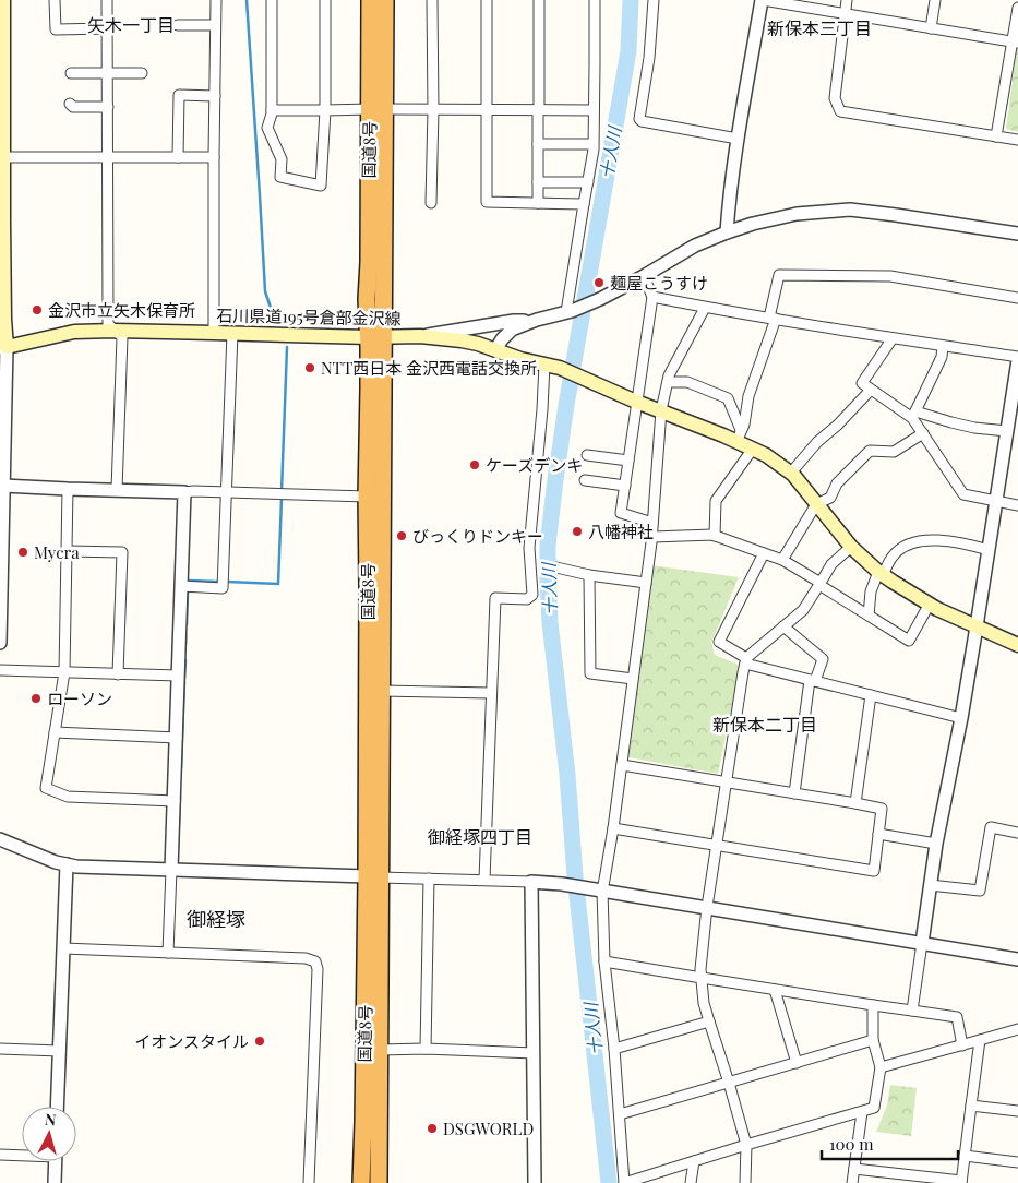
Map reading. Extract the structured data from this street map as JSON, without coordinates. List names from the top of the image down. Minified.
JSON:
{"streets":{"highway":["国道8号"],"main road":["石川県道195号倉部金沢線"]},"crossings":[["国道8号","石川県道195号倉部金沢線"]],"districts":["矢木一丁目","新保本三丁目","新保本二丁目","御経塚四丁目","御経塚"],"water":["十人川"],"places":["麺屋こうすけ","金沢市立矢木保育所","NTT西日本 金沢西電話交換所","ケーズデンキ","八幡神社","びっくりドンキー","Mycra","ローソン","イオンスタイル","DSGWORLD"],"scale_bar":"100 m","north":"top"}
